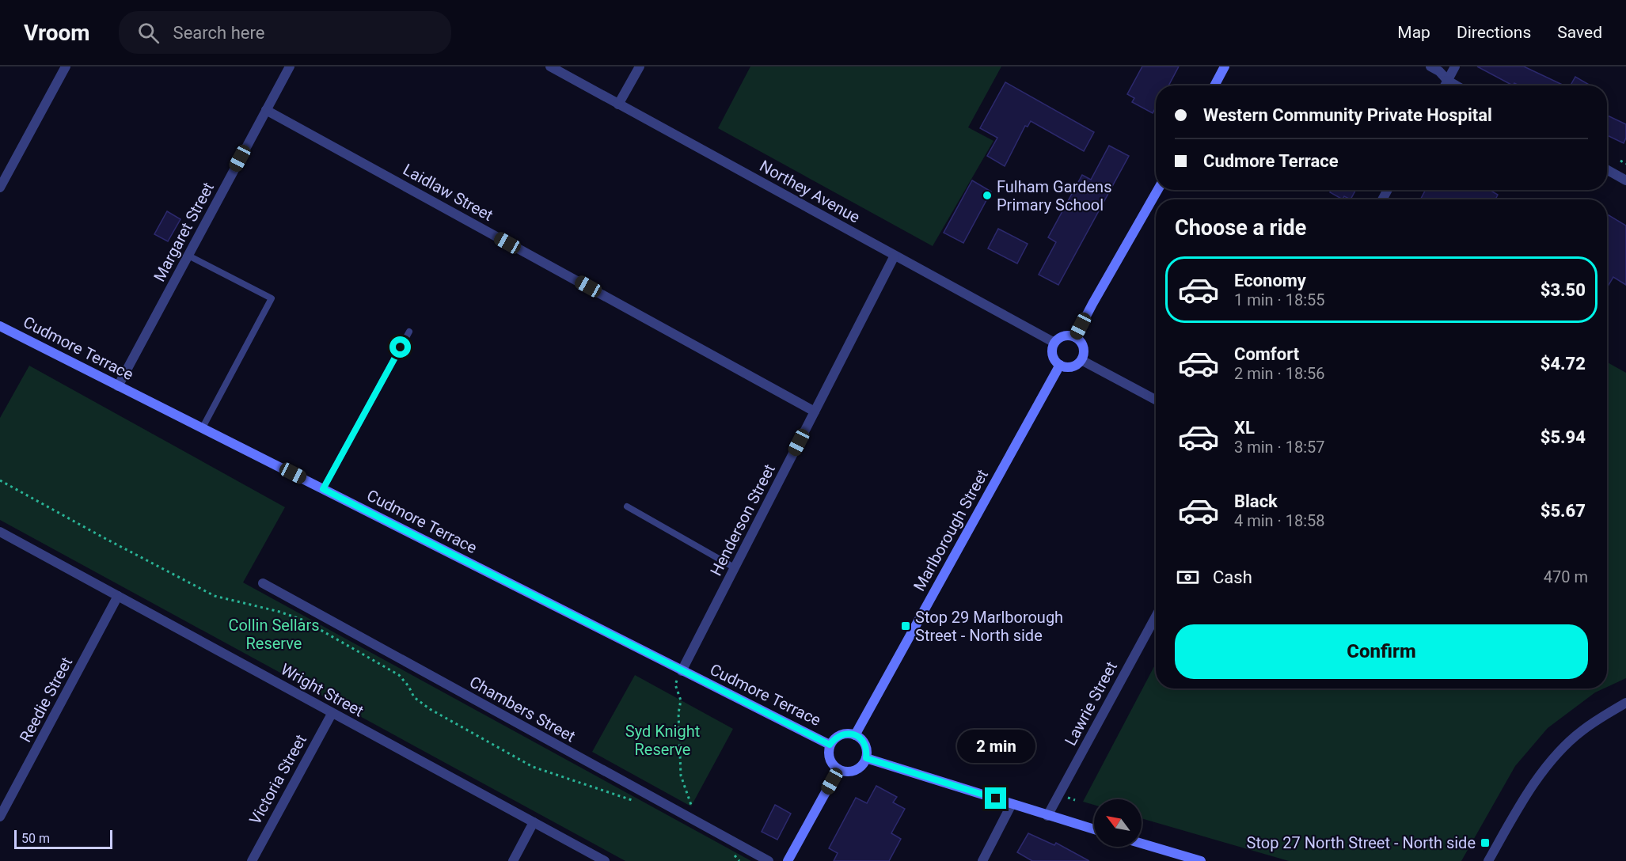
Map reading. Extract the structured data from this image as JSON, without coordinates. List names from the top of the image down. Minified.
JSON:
{"streets":{"street":["Northey Avenue","Laidlaw Street","Margaret Street","Cudmore Terrace","Henderson Street","Marlborough Street","Wright Street","Reedie Street","Lawrie Street","Chambers Street","Victoria Street"]},"crossings":[["Northey Avenue","Henderson Street"],["Northey Avenue","Marlborough Street"],["Laidlaw Street","Margaret Street"],["Laidlaw Street","Henderson Street"],["Margaret Street","Cudmore Terrace"],["Cudmore Terrace","Henderson Street"],["Cudmore Terrace","Marlborough Street"],["Wright Street","Reedie Street"],["Wright Street","Victoria Street"]],"parks":["Collin Sellars Reserve","Syd Knight Reserve"],"places":{"other":["Fulham Gardens Primary School"],"transit":["Stop 29 Marlborough Street - North side","Stop 27 North Street - North side"]},"scale_bar":"50 m","north":"top left","page":{"header":"Vroom","search":"Search here","nav":["Map","Directions","Saved"],"banner":["Western Community Private Hospital","Cudmore Terrace"],"heading":"Choose a ride","list":[{"name":"Economy","note":"1 min · 18:55","value":"$3.50"},{"name":"Comfort","note":"2 min · 18:56","value":"$4.72"},{"name":"XL","note":"3 min · 18:57","value":"$5.94"},{"name":"Black","note":"4 min · 18:58","value":"$5.67"}],"pay":["Cash","470 m"],"buttons":"Confirm","bubble":"2 min","scale":"50 m"}}
